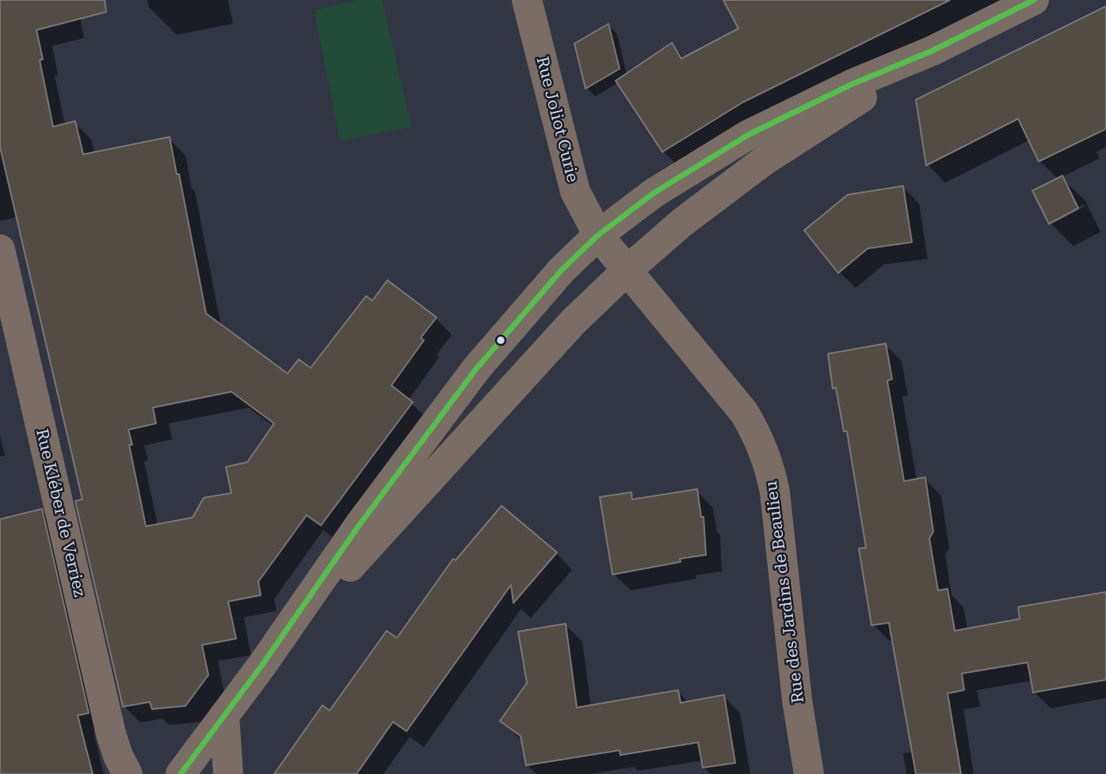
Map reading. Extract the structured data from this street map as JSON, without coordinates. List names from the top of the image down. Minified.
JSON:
{"streets":{"street":["Rue Joliot Curie","Rue Kléber de Verriez","Rue des Jardins de Beaulieu"]},"crossings":[["Rue Joliot Curie","Rue des Jardins de Beaulieu"]]}
